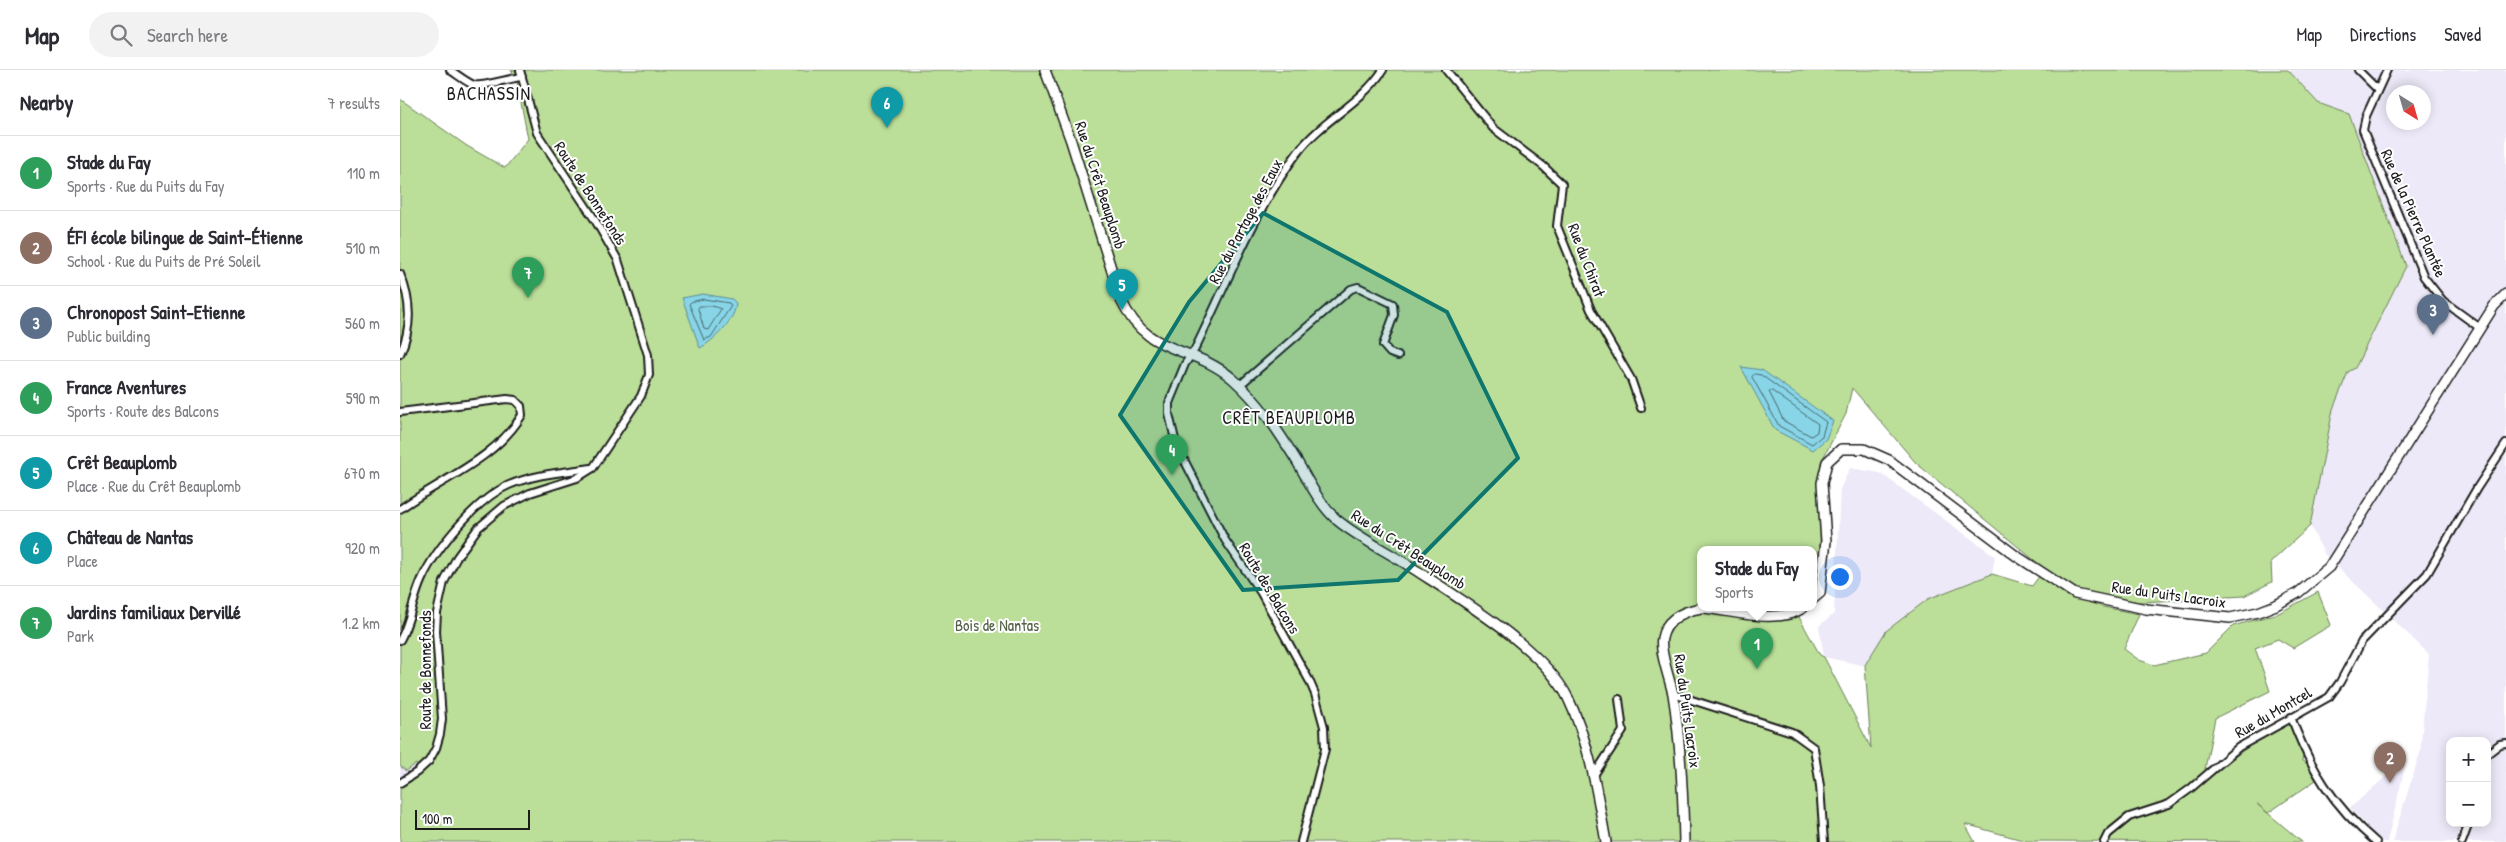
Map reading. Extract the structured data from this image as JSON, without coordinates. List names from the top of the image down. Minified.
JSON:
{"streets":{"street":["Rue du Crêt Beauplomb","Route de Bonnefonds","Rue de la Pierre Plantée","Rue du Partage des Eaux","Rue du Chirat","Route des Balcons","Rue du Puits Lacroix","Rue du Montcel"]},"crossings":[["Rue du Crêt Beauplomb","Rue du Partage des Eaux"],["Rue du Crêt Beauplomb","Route des Balcons"],["Rue de la Pierre Plantée","Rue du Puits Lacroix"],["Rue du Partage des Eaux","Route des Balcons"]],"districts":["BACHASSIN","CRÊT BEAUPLOMB"],"parks":["Bois de Nantas"],"scale_bar":"100 m","north":"bottom right","page":{"header":"Map","search":"Search here","nav":["Map","Directions","Saved"],"heading":["Nearby","7 results"],"pins":["6","7","5","3","4","1","2"],"list":[{"mark":"1","name":"Stade du Fay","note":"Sports · Rue du Puits du Fay","value":"110 m"},{"mark":"2","name":"ÉFI école bilingue de Saint-Étienne","note":"School · Rue du Puits de Pré Soleil","value":"510 m"},{"mark":"3","name":"Chronopost Saint-Etienne","note":"Public building","value":"560 m"},{"mark":"4","name":"France Aventures","note":"Sports · Route des Balcons","value":"590 m"},{"mark":"5","name":"Crêt Beauplomb","note":"Place · Rue du Crêt Beauplomb","value":"670 m"},{"mark":"6","name":"Château de Nantas","note":"Place","value":"920 m"},{"mark":"7","name":"Jardins familiaux Dervillé","note":"Park","value":"1.2 km"}],"popup":["Stade du Fay","Sports"],"map_buttons":["+","−"],"scale":"100 m"}}
